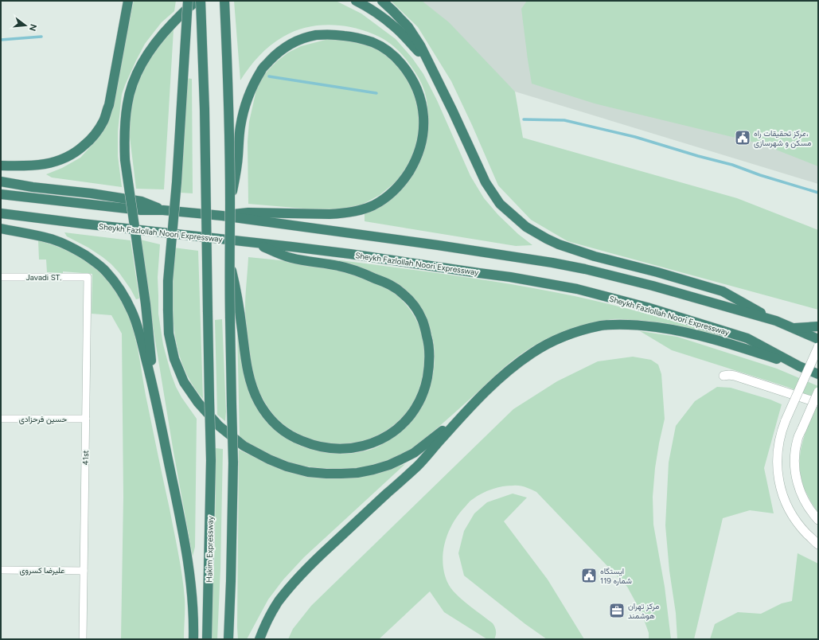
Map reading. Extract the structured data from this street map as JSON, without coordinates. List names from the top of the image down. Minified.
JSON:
{"streets":{"highway":["Sheykh Fazlollah Noori Expressway","Hakim Expressway"],"street":["Javadi ST.","حسین فرحزادی","41st","علیرضا کسروی"]},"crossings":[["Javadi ST.","41st"],["حسین فرحزادی","41st"],["41st","علیرضا کسروی"]],"places":{"public building":["مرکز تحقیقات راه، مسکن و شهرسازی","ایستگاه شماره 119"],"office":["مرکز تهران هوشمند"]},"north":"right"}
